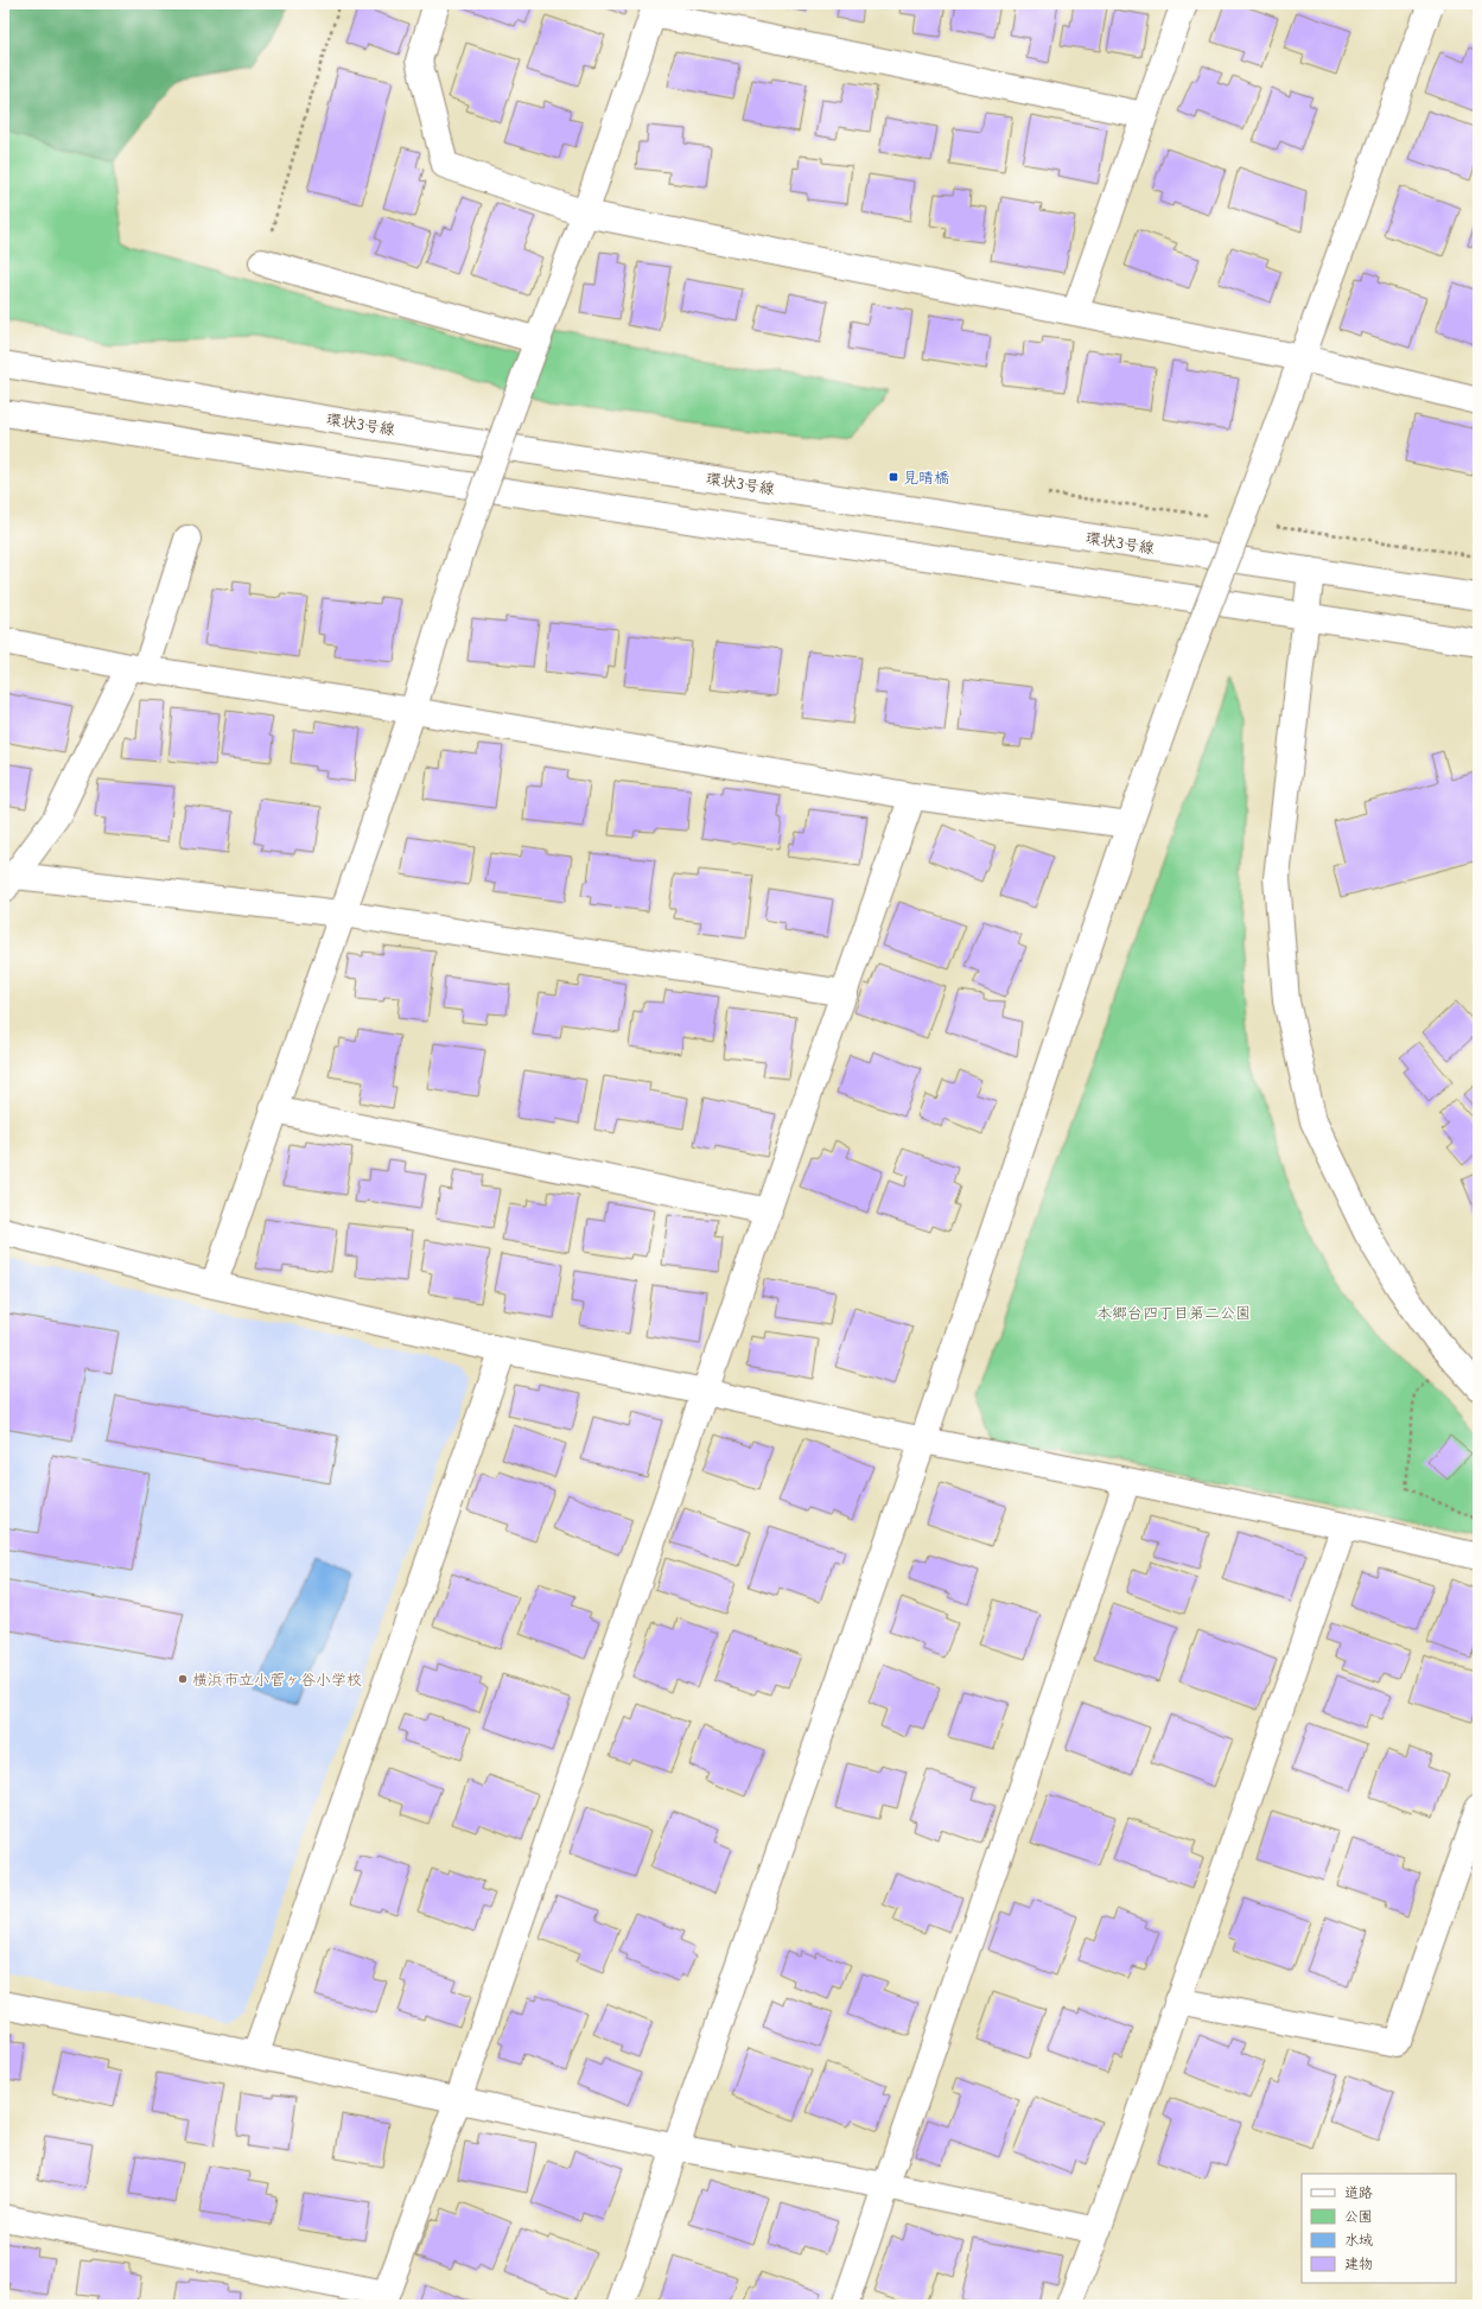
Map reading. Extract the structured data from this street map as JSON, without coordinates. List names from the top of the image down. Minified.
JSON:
{"streets":{"street":["環状3号線"]},"parks":["本郷台四丁目第二公園"],"places":{"transit":["見晴橋"],"other":["横浜市立小菅ヶ谷小学校"]},"legend":["道路","公園","水域","建物"]}
